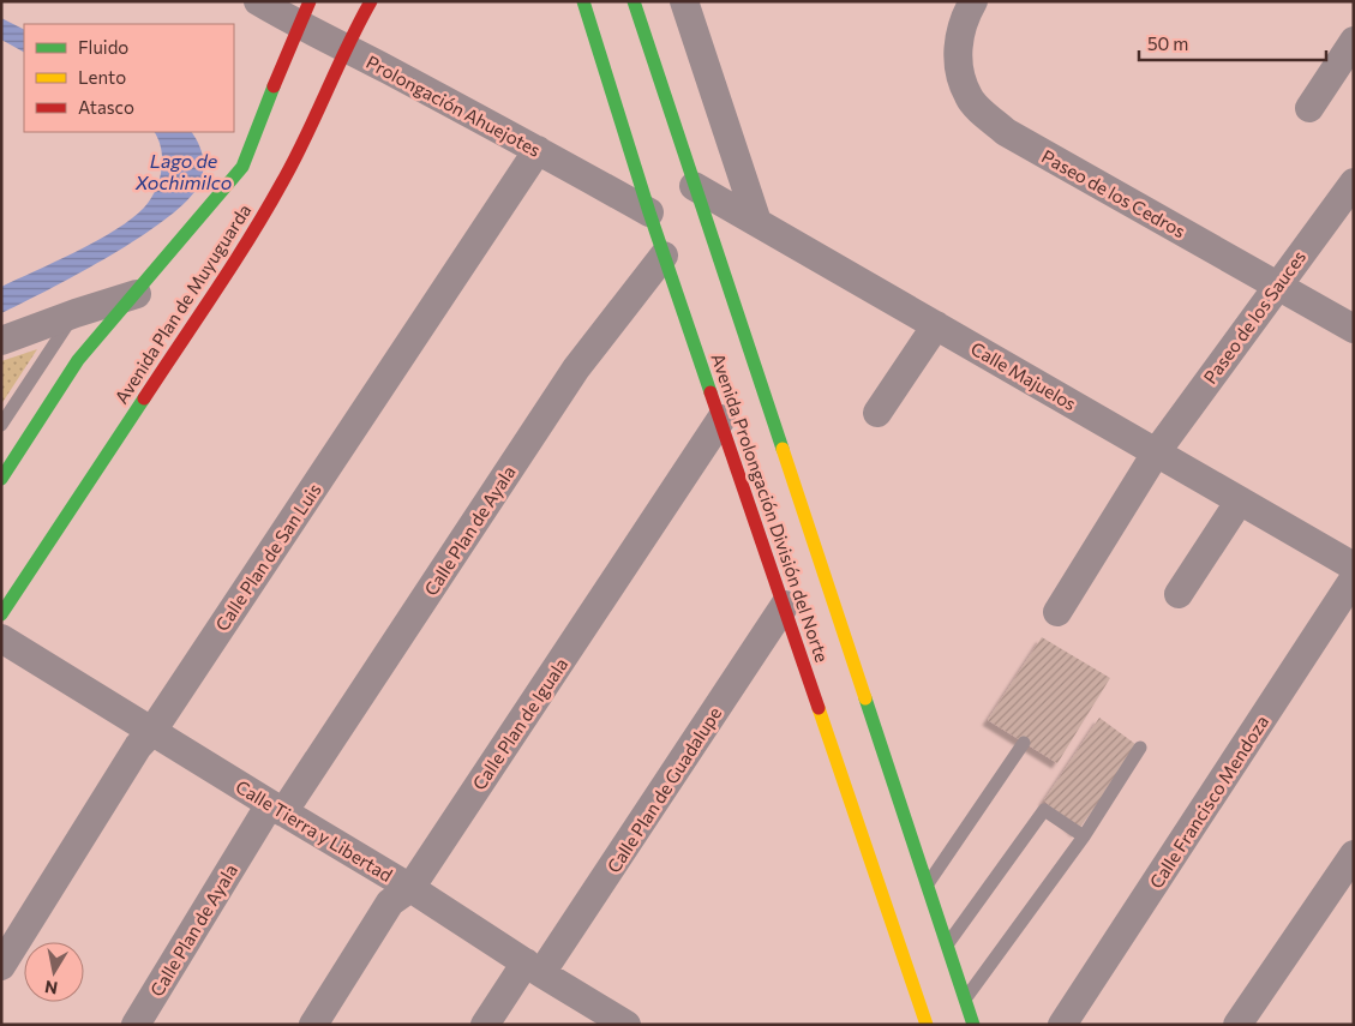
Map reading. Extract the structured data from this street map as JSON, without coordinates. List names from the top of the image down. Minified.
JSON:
{"streets":{"main road":["Avenida Plan de Muyuguarda","Avenida Prolongación División del Norte"],"street":["Prolongación Ahuejotes","Paseo de los Cedros","Paseo de los Sauces","Calle Majuelos","Calle Plan de Ayala","Calle Plan de San Luis","Calle Plan de Iguala","Calle Plan de Guadalupe","Calle Francisco Mendoza","Calle Tierra y Libertad"]},"crossings":[["Prolongación Ahuejotes","Avenida Plan de Muyuguarda"],["Prolongación Ahuejotes","Avenida Prolongación División del Norte"],["Prolongación Ahuejotes","Calle Plan de San Luis"],["Paseo de los Cedros","Paseo de los Sauces"],["Paseo de los Sauces","Calle Majuelos"],["Calle Majuelos","Avenida Prolongación División del Norte"],["Avenida Prolongación División del Norte","Calle Plan de Ayala"],["Avenida Prolongación División del Norte","Calle Plan de Iguala"],["Avenida Prolongación División del Norte","Calle Plan de Guadalupe"],["Calle Plan de Ayala","Calle Tierra y Libertad"],["Calle Plan de San Luis","Calle Tierra y Libertad"],["Calle Plan de Iguala","Calle Tierra y Libertad"],["Calle Plan de Guadalupe","Calle Tierra y Libertad"]],"water":["Lago de Xochimilco"],"legend":["Fluido","Lento","Atasco"],"scale_bar":"50 m","north":"bottom"}
